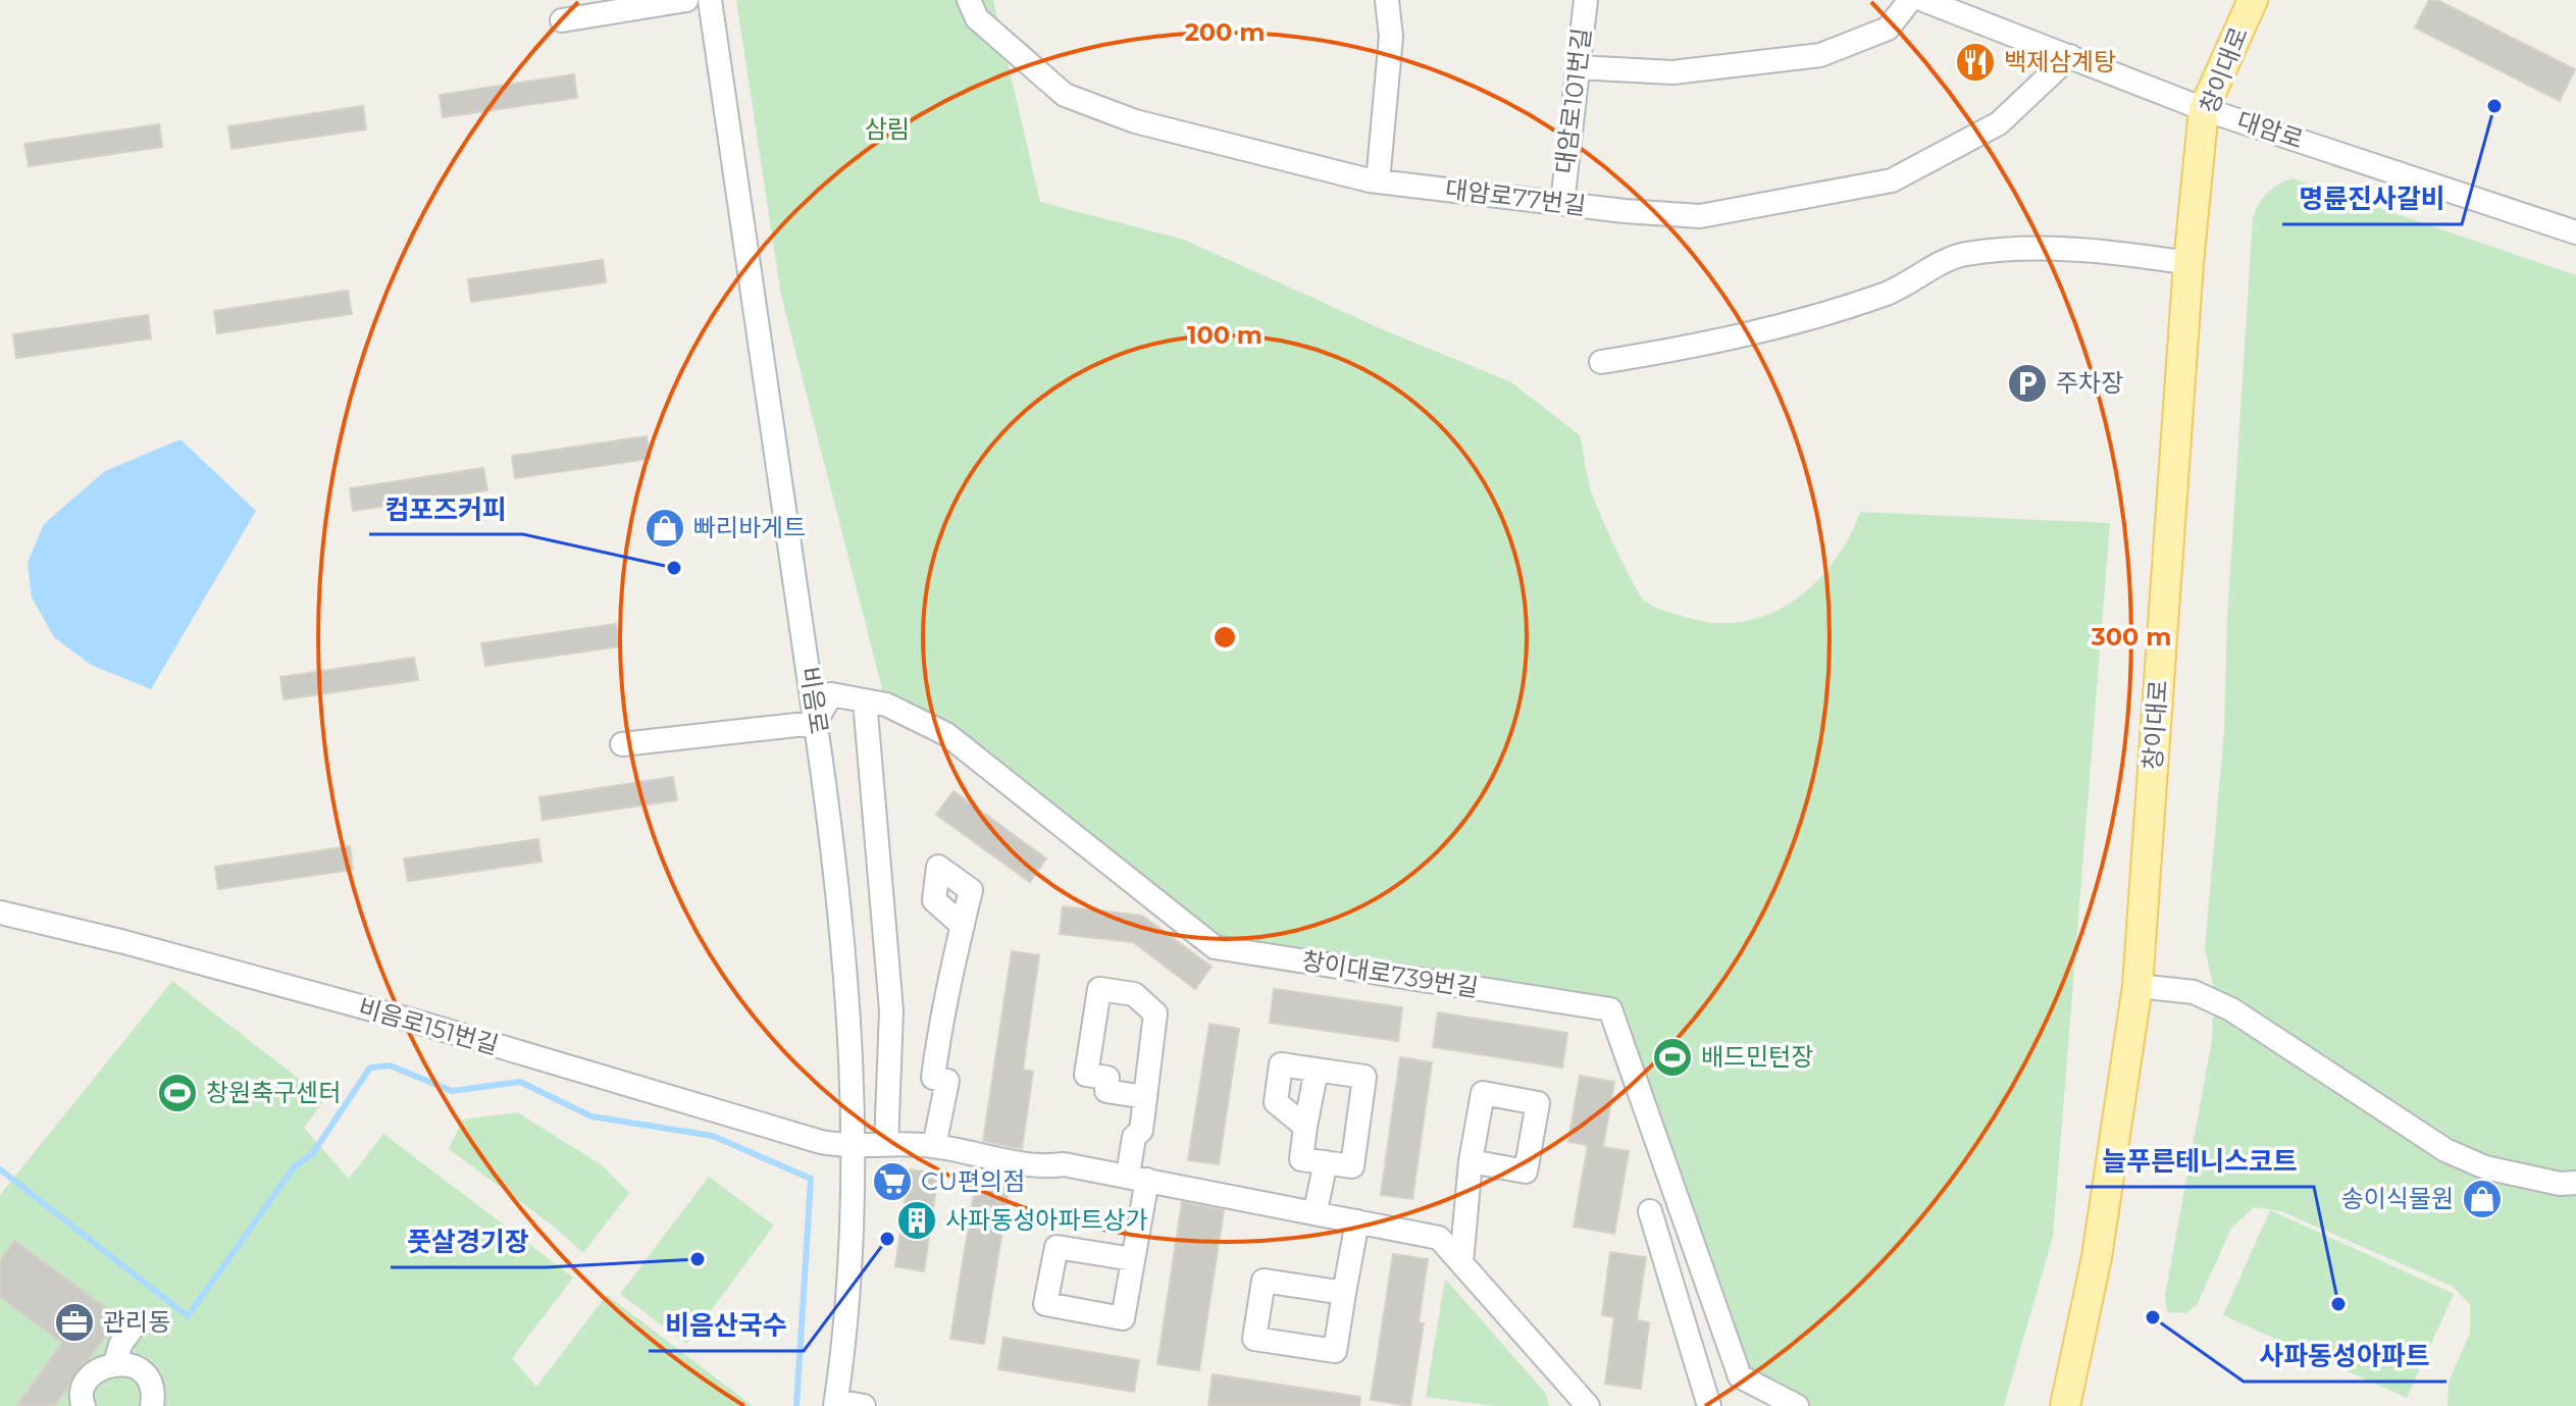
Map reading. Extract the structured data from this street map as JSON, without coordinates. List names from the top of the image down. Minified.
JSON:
{"streets":{"main road":["창이대로"],"street":["대암로101번길","대암로","대암로77번길","비음로","창이대로739번길","비음로151번길"]},"crossings":[["창이대로","대암로"],["대암로101번길","대암로77번길"],["대암로","대암로77번길"],["비음로","창이대로739번길"],["비음로","비음로151번길"]],"parks":["삼림"],"places":{"restaurant":["백제삼계탕"],"other":["명륜진사갈비","컴포즈커피","비음산국수","풋살경기장","늘푸른테니스코트","사파동성아파트"],"parking":["주차장"],"shop":["빠리바게트","송이식물원"],"sports":["배드민턴장","창원축구센터"],"supermarket":["CU편의점"],"building":["사파동성아파트상가"],"office":["관리동"]},"rings":["200 m","100 m","300 m"]}
